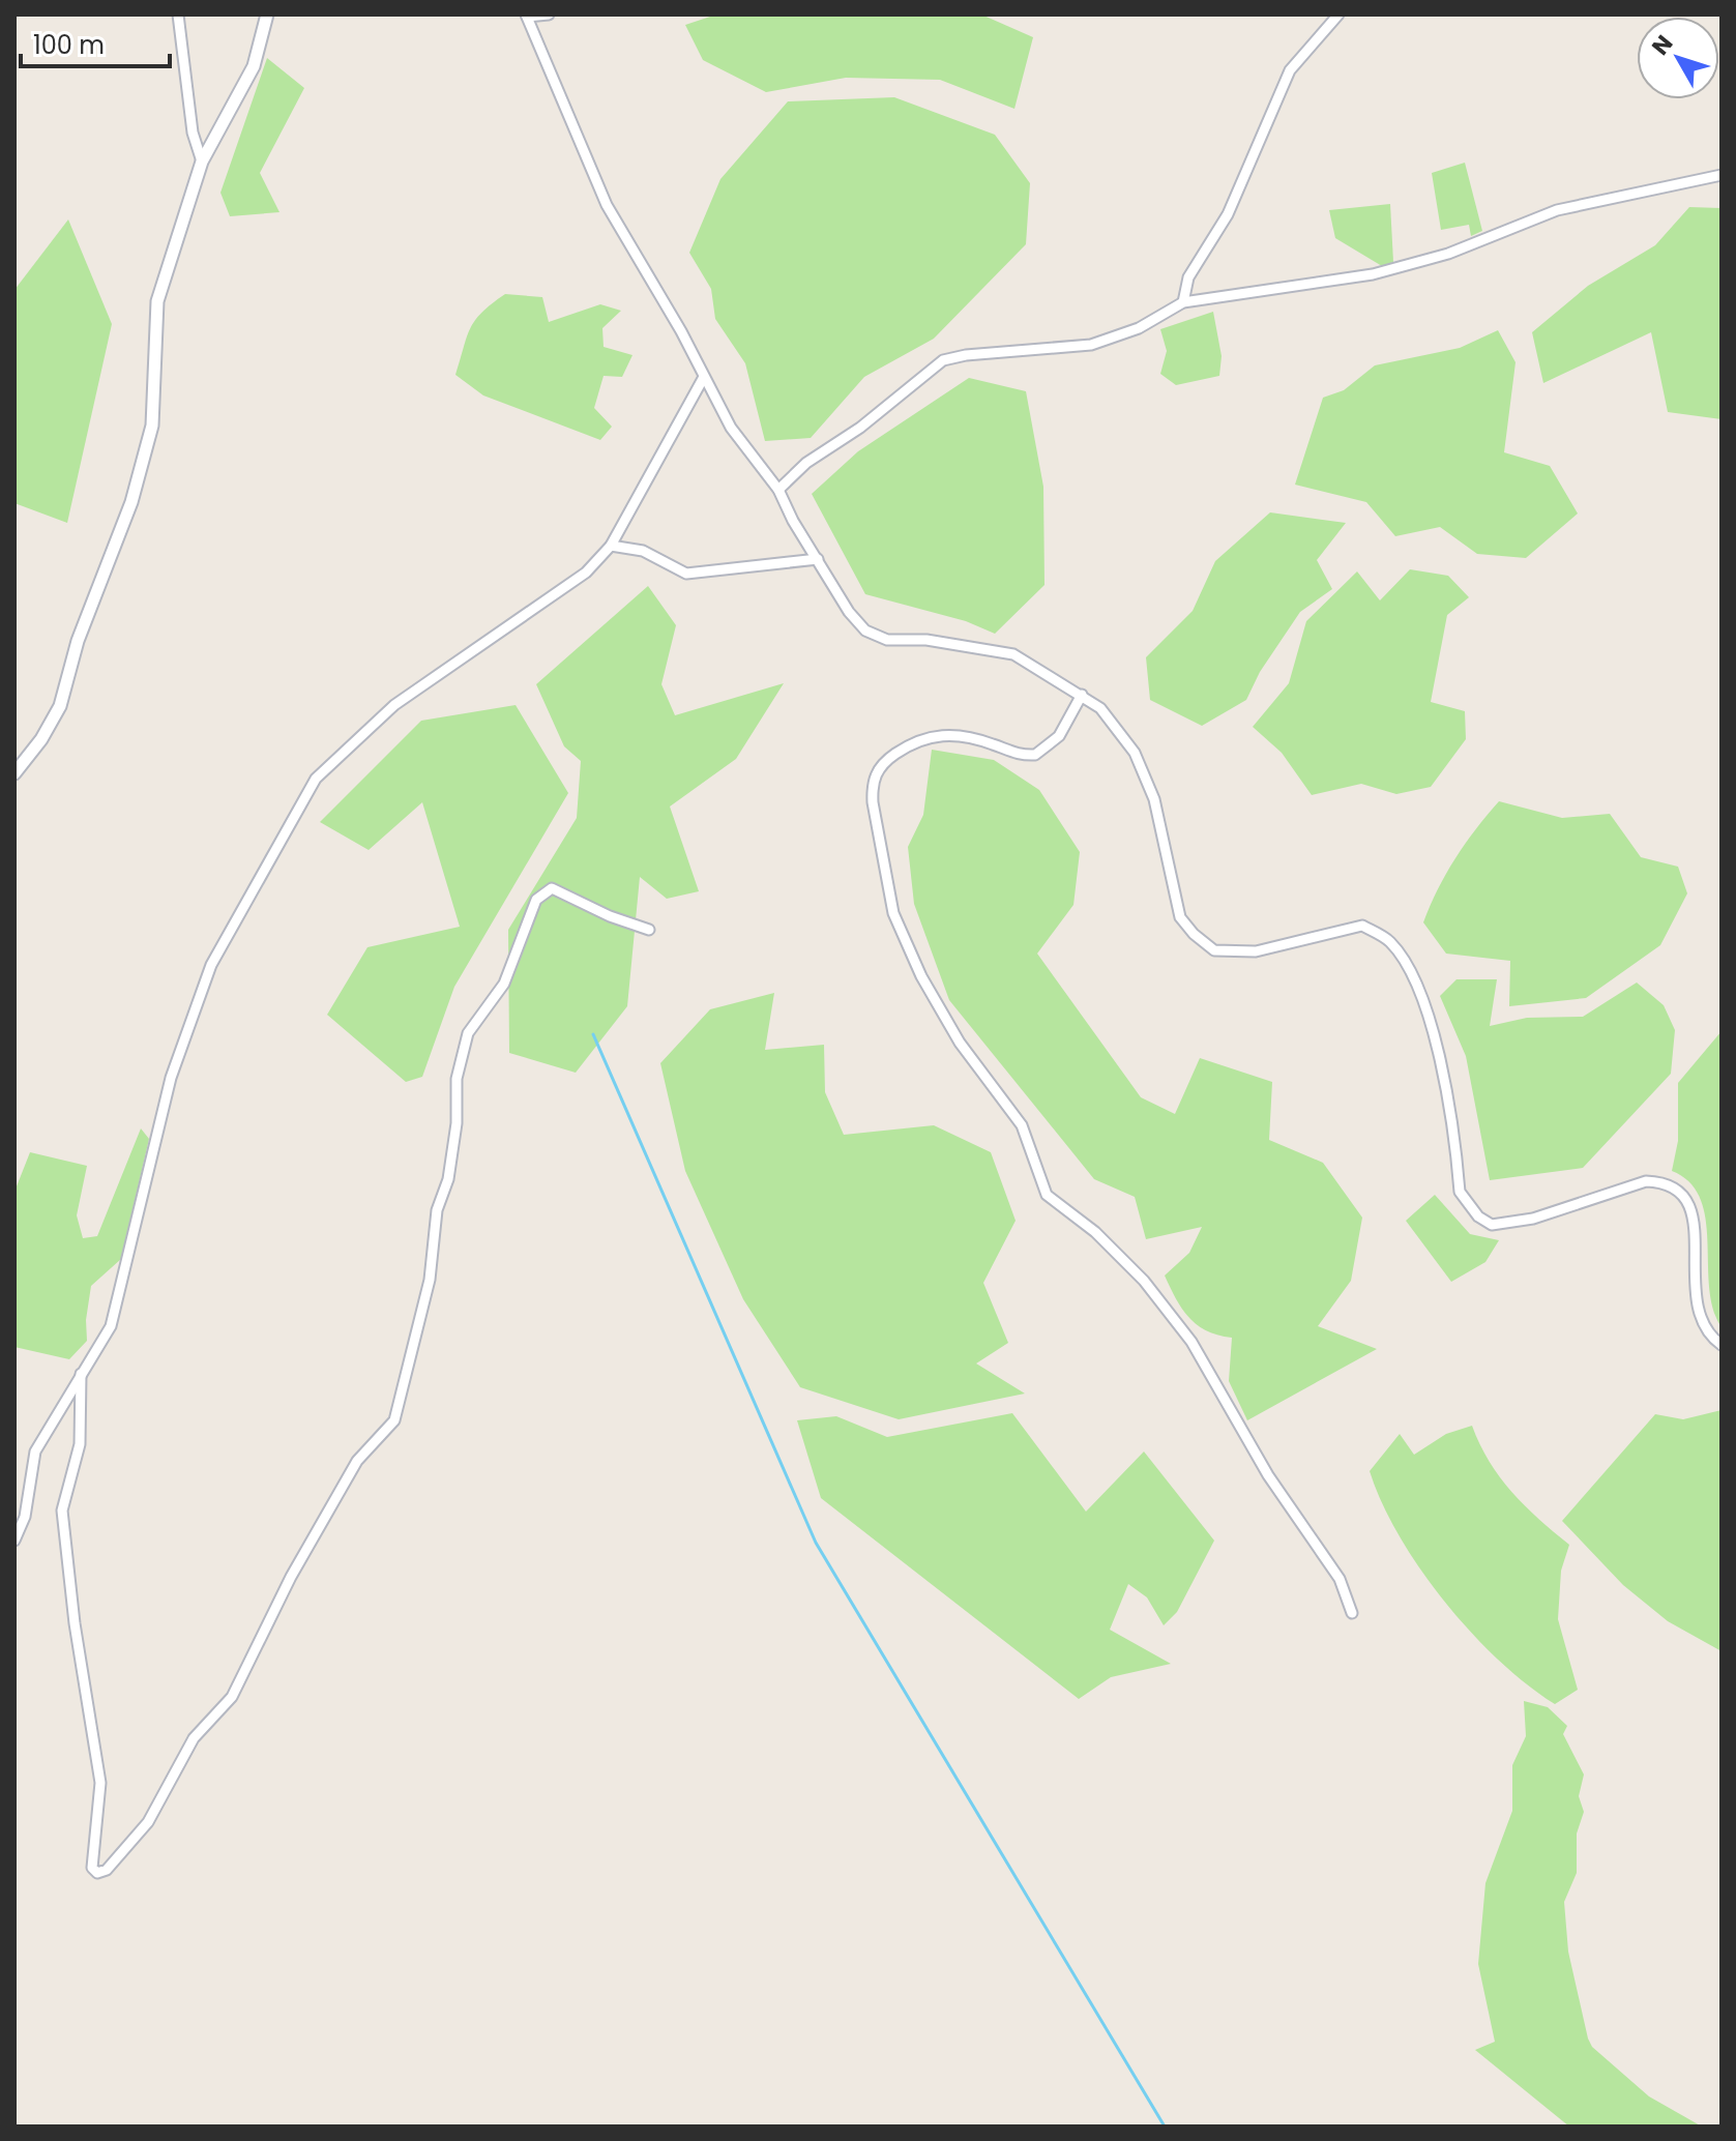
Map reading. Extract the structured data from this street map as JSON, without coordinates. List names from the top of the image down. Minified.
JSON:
{"scale_bar":"100 m","north":"top left"}
